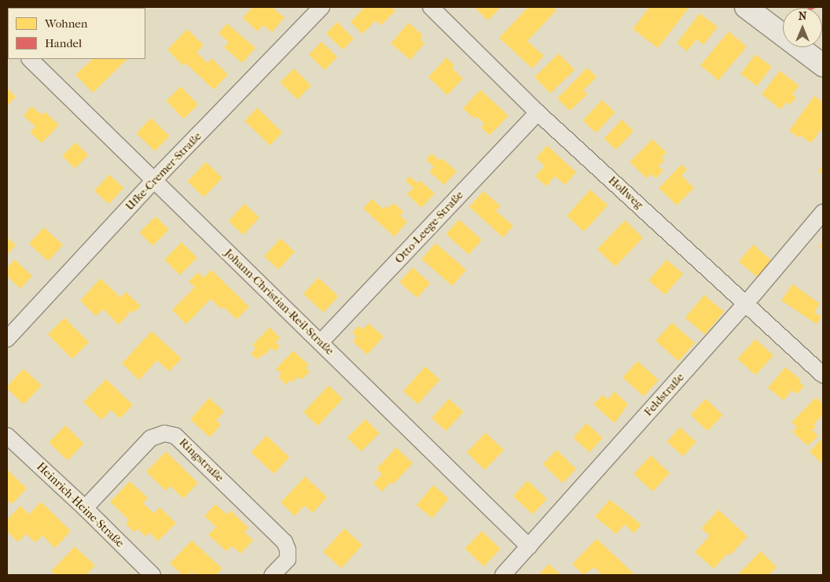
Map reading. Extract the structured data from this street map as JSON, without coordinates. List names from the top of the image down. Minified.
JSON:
{"streets":{"street":["Ufke-Cremer-Straße","Hollweg","Otto-Leege-Straße","Johann-Christian-Reil-Straße","Feldstraße","Ringstraße","Heinrich-Heine-Straße"]},"crossings":[["Ufke-Cremer-Straße","Johann-Christian-Reil-Straße"],["Hollweg","Otto-Leege-Straße"],["Hollweg","Feldstraße"],["Otto-Leege-Straße","Johann-Christian-Reil-Straße"],["Johann-Christian-Reil-Straße","Feldstraße"],["Ringstraße","Heinrich-Heine-Straße"]],"legend":["Wohnen","Handel"],"north":"top"}
